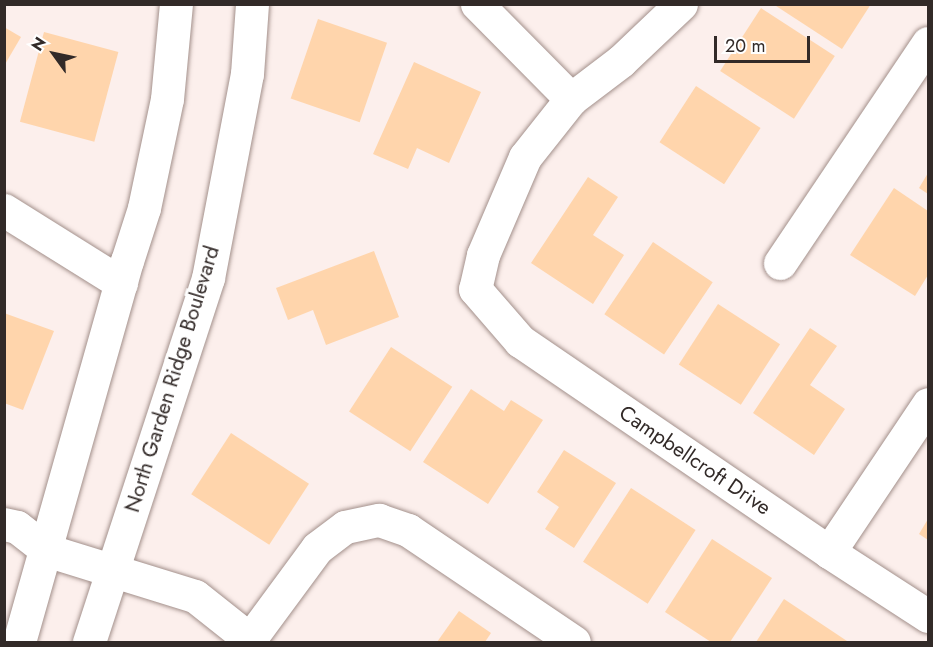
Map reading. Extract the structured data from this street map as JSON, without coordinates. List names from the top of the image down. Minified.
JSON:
{"streets":{"street":["North Garden Ridge Boulevard","Campbellcroft Drive"]},"scale_bar":"20 m","north":"top left"}
